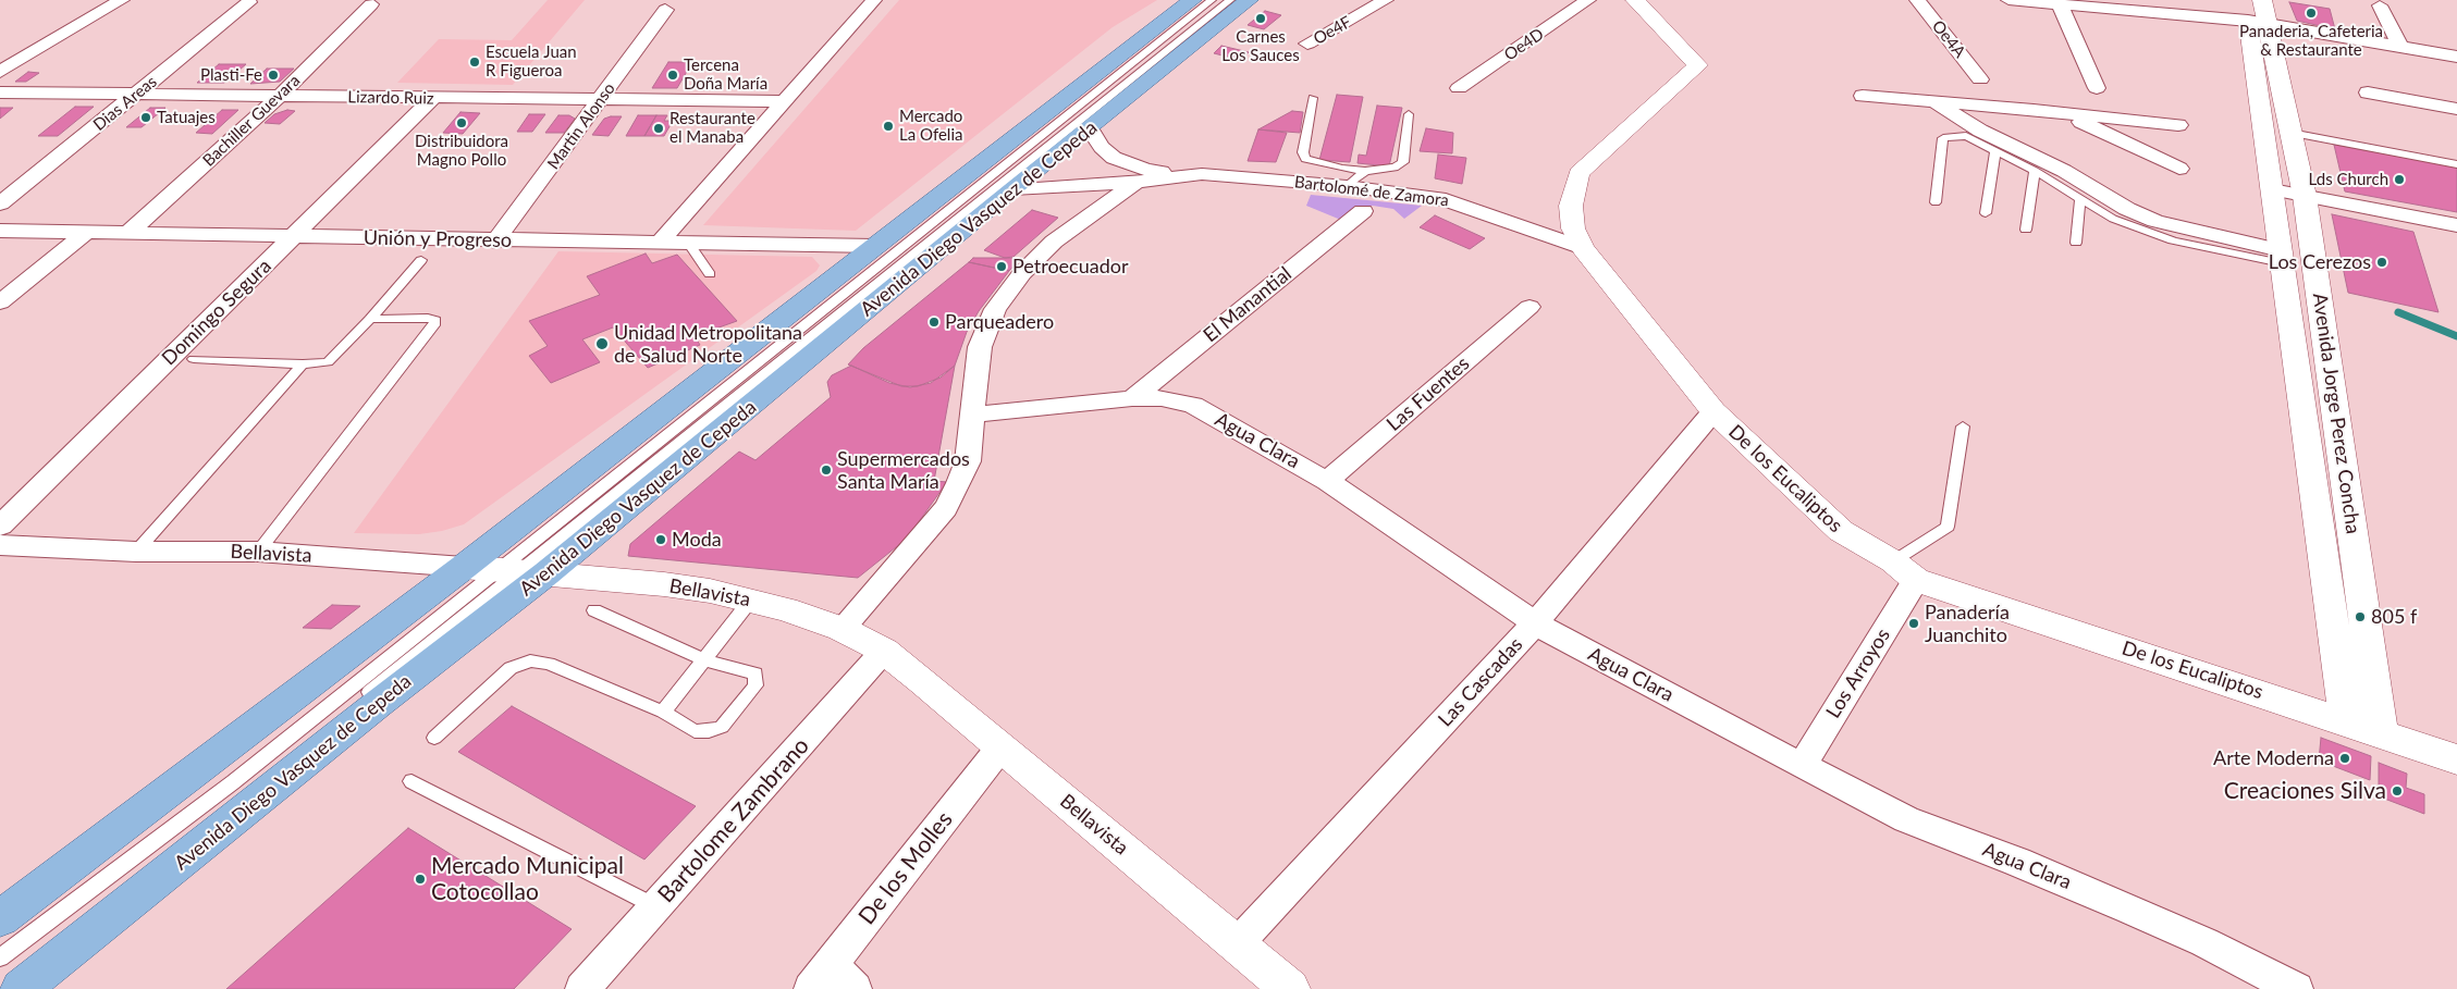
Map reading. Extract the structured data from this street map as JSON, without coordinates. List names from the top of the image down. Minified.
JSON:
{"streets":{"main road":["Avenida Diego Vasquez de Cepeda"],"street":["Oe4F","Oe4A","Oe4D","Lizardo Ruiz","Dias Areas","Bachiller Guevara","Martin Alonso","Bartolomé de Zamora","Unión y Progreso","El Manantial","Domingo Segura","Las Fuentes","Avenida Jorge Perez Concha","Agua Clara","De los Eucaliptos","Bellavista","Los Arroyos","Las Cascadas","Bartolome Zambrano","De los Molles"]},"crossings":[["Lizardo Ruiz","Dias Areas"],["Lizardo Ruiz","Bachiller Guevara"],["Lizardo Ruiz","Martin Alonso"],["Lizardo Ruiz","Domingo Segura"],["Bachiller Guevara","Unión y Progreso"],["Martin Alonso","Unión y Progreso"],["Bartolomé de Zamora","Avenida Diego Vasquez de Cepeda"],["Bartolomé de Zamora","Agua Clara"],["Bartolomé de Zamora","De los Eucaliptos"],["Bartolomé de Zamora","Bellavista"],["Avenida Diego Vasquez de Cepeda","Unión y Progreso"],["Avenida Diego Vasquez de Cepeda","Bellavista"],["Unión y Progreso","Domingo Segura"],["El Manantial","Agua Clara"],["Las Fuentes","Agua Clara"],["Avenida Jorge Perez Concha","De los Eucaliptos"],["Agua Clara","Los Arroyos"],["Agua Clara","Las Cascadas"],["De los Eucaliptos","Los Arroyos"],["De los Eucaliptos","Las Cascadas"],["Bellavista","Las Cascadas"],["Bellavista","Bartolome Zambrano"],["Bellavista","De los Molles"]],"places":["Panaderia, Cafeteria & Restaurante","Carnes Los Sauces","Escuela Juan R Figueroa","Plasti-Fe","Tercena Doña María","Tatuajes","Distribuidora Magno Pollo","Mercado La Ofelia","Restaurante el Manaba","Lds Church","Los Cerezos","Petroecuador","Parqueadero","Unidad Metropolitana de Salud Norte","Supermercados Santa María","Moda","805 f","Panadería Juanchito","Arte Moderna","Creaciones Silva","Mercado Municipal Cotocollao"]}
